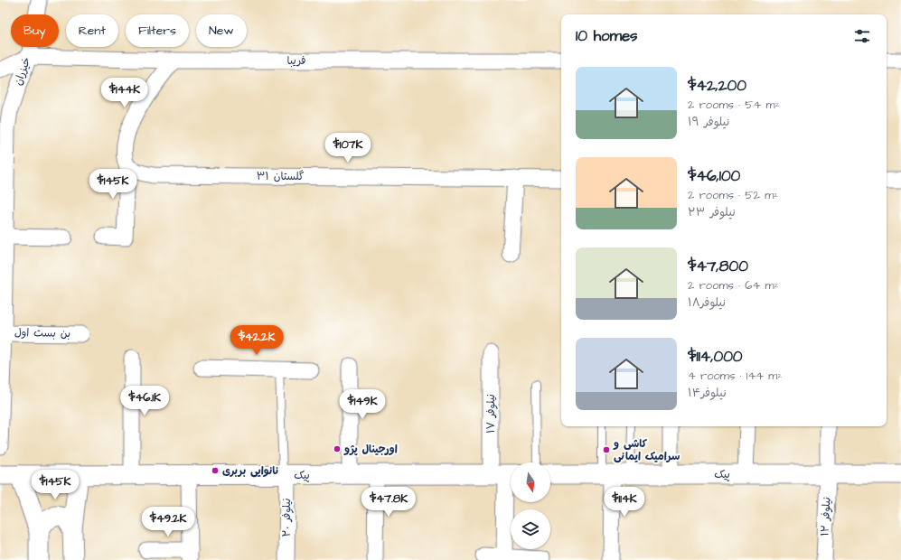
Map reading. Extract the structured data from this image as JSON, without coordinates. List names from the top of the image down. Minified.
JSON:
{"streets":{"street":["فریبا","خیزران","گلستان ۳۱","بن بست اول","نیلوفر ۱۷","پیک","نیلوفر ۱۲","نیلوفر ۲۰"]},"crossings":[["فریبا","خیزران"],["خیزران","بن بست اول"],["نیلوفر ۱۷","پیک"],["پیک","نیلوفر ۱۲"],["پیک","نیلوفر ۲۰"]],"places":["اورجینال پژو","کاشی و سرامیک ایمانی","نانوایی بربری"],"north":"bottom","page":{"chip":["Buy","Rent","Filters","New"],"heading":"10 homes","list":[{"name":"$42,200","note":"2 rooms · 54 m² · نیلوفر ۱۹"},{"name":"$46,100","note":"2 rooms · 52 m² · نیلوفر ۲۳"},{"name":"$47,800","note":"2 rooms · 64 m² · نیلوفر۱۸"},{"name":"$114,000","note":"4 rooms · 144 m² · نیلوفر۱۴"}],"price":["$144K","$107K","$145K","$42.2K","$46.1K","$149K","$145K","$47.8K","$114K","$49.2K"]}}
